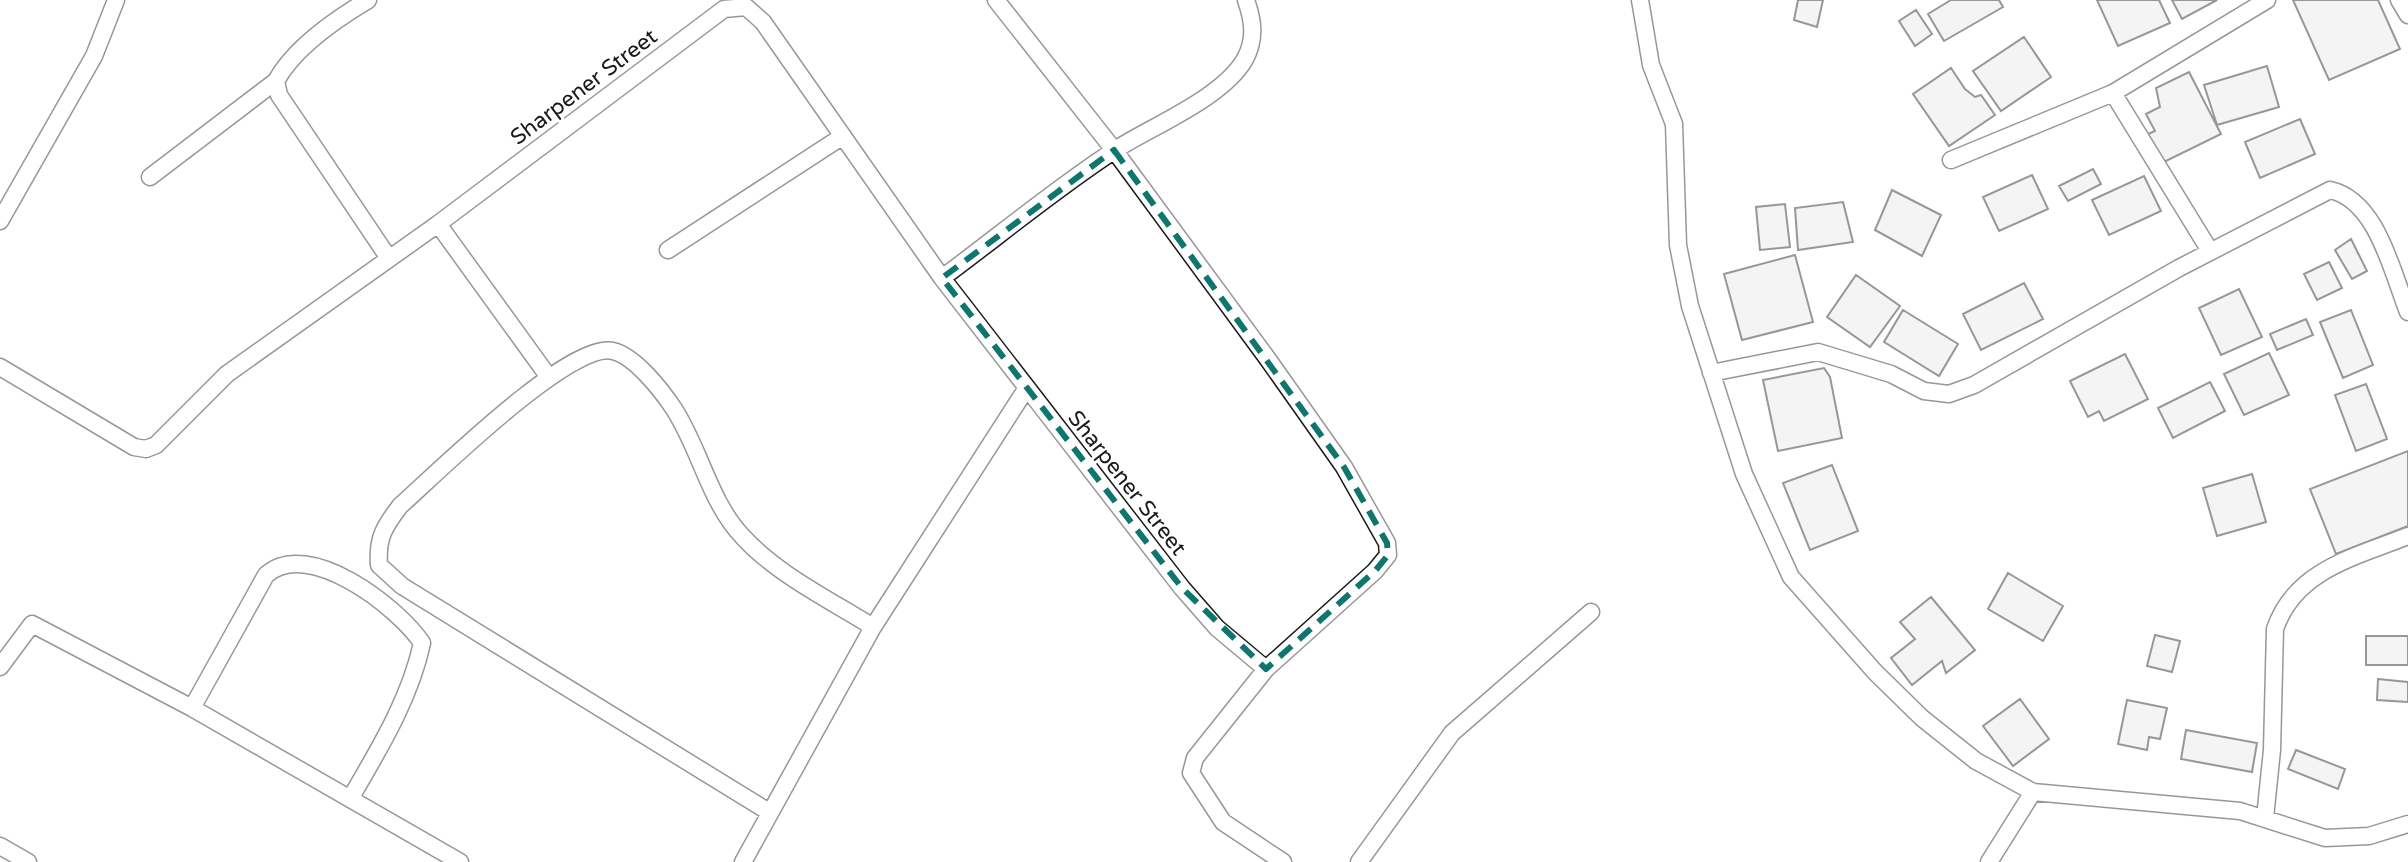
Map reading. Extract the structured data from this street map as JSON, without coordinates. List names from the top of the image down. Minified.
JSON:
{"streets":{"street":["Sharpener Street"]}}
